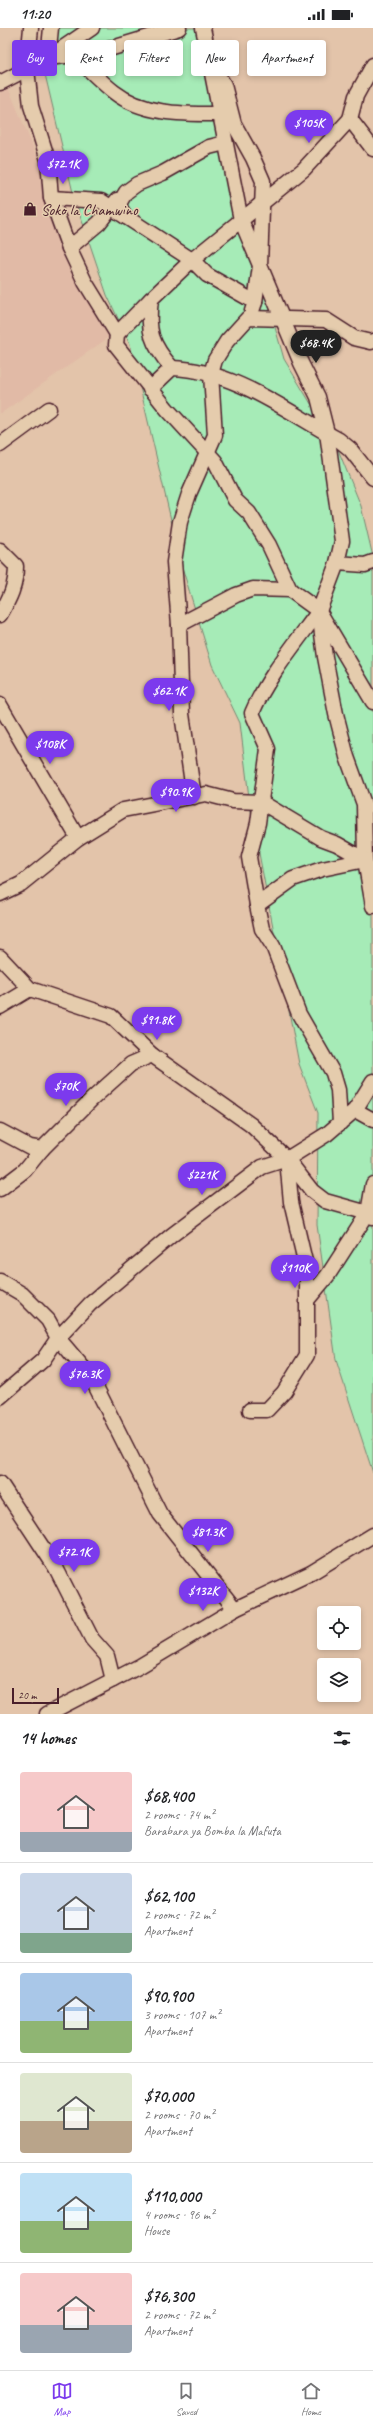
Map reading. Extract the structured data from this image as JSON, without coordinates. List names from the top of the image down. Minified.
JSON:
{"places":{"shop":["Soko la Chamwino"]},"scale_bar":"20 m","page":{"status":"11:20","chip":["Buy","Rent","Filters","New","Apartment"],"price":["$105K","$72.1K","$68.4K","$62.1K","$108K","$90.9K","$91.8K","$70K","$221K","$110K","$76.3K","$81.3K","$72.1K","$132K"],"scale":"20 m","heading":"14 homes","list":[{"name":"$68,400","note":"2 rooms · 74 m² · Barabara ya Bomba la Mafuta"},{"name":"$62,100","note":"2 rooms · 72 m² · Apartment"},{"name":"$90,900","note":"3 rooms · 107 m² · Apartment"},{"name":"$70,000","note":"2 rooms · 70 m² · Apartment"},{"name":"$110,000","note":"4 rooms · 96 m² · House"},{"name":"$76,300","note":"2 rooms · 72 m² · Apartment"}],"tabs":["Map","Saved","Home"]}}
